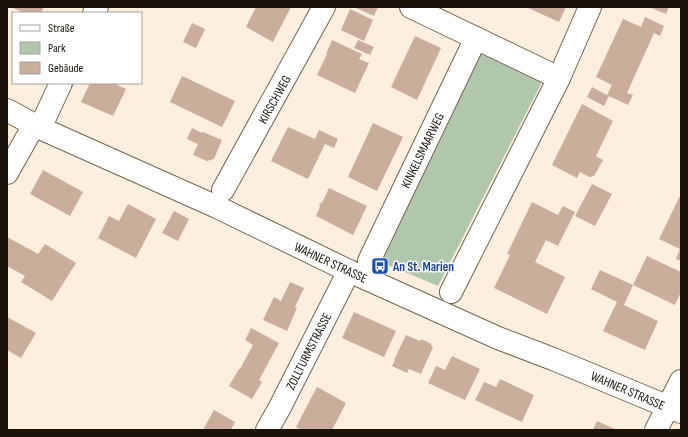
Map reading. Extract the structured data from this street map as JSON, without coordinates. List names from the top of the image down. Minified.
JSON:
{"streets":{"street":["KIRSCHWEG","KINKELSMAARWEG","WAHNER STRASSE","ZOLLTURMSTRASSE"]},"crossings":[["WAHNER STRASSE","ZOLLTURMSTRASSE"]],"places":{"bus stop":["An St. Marien"]},"legend":["Straße","Park","Gebäude"]}
